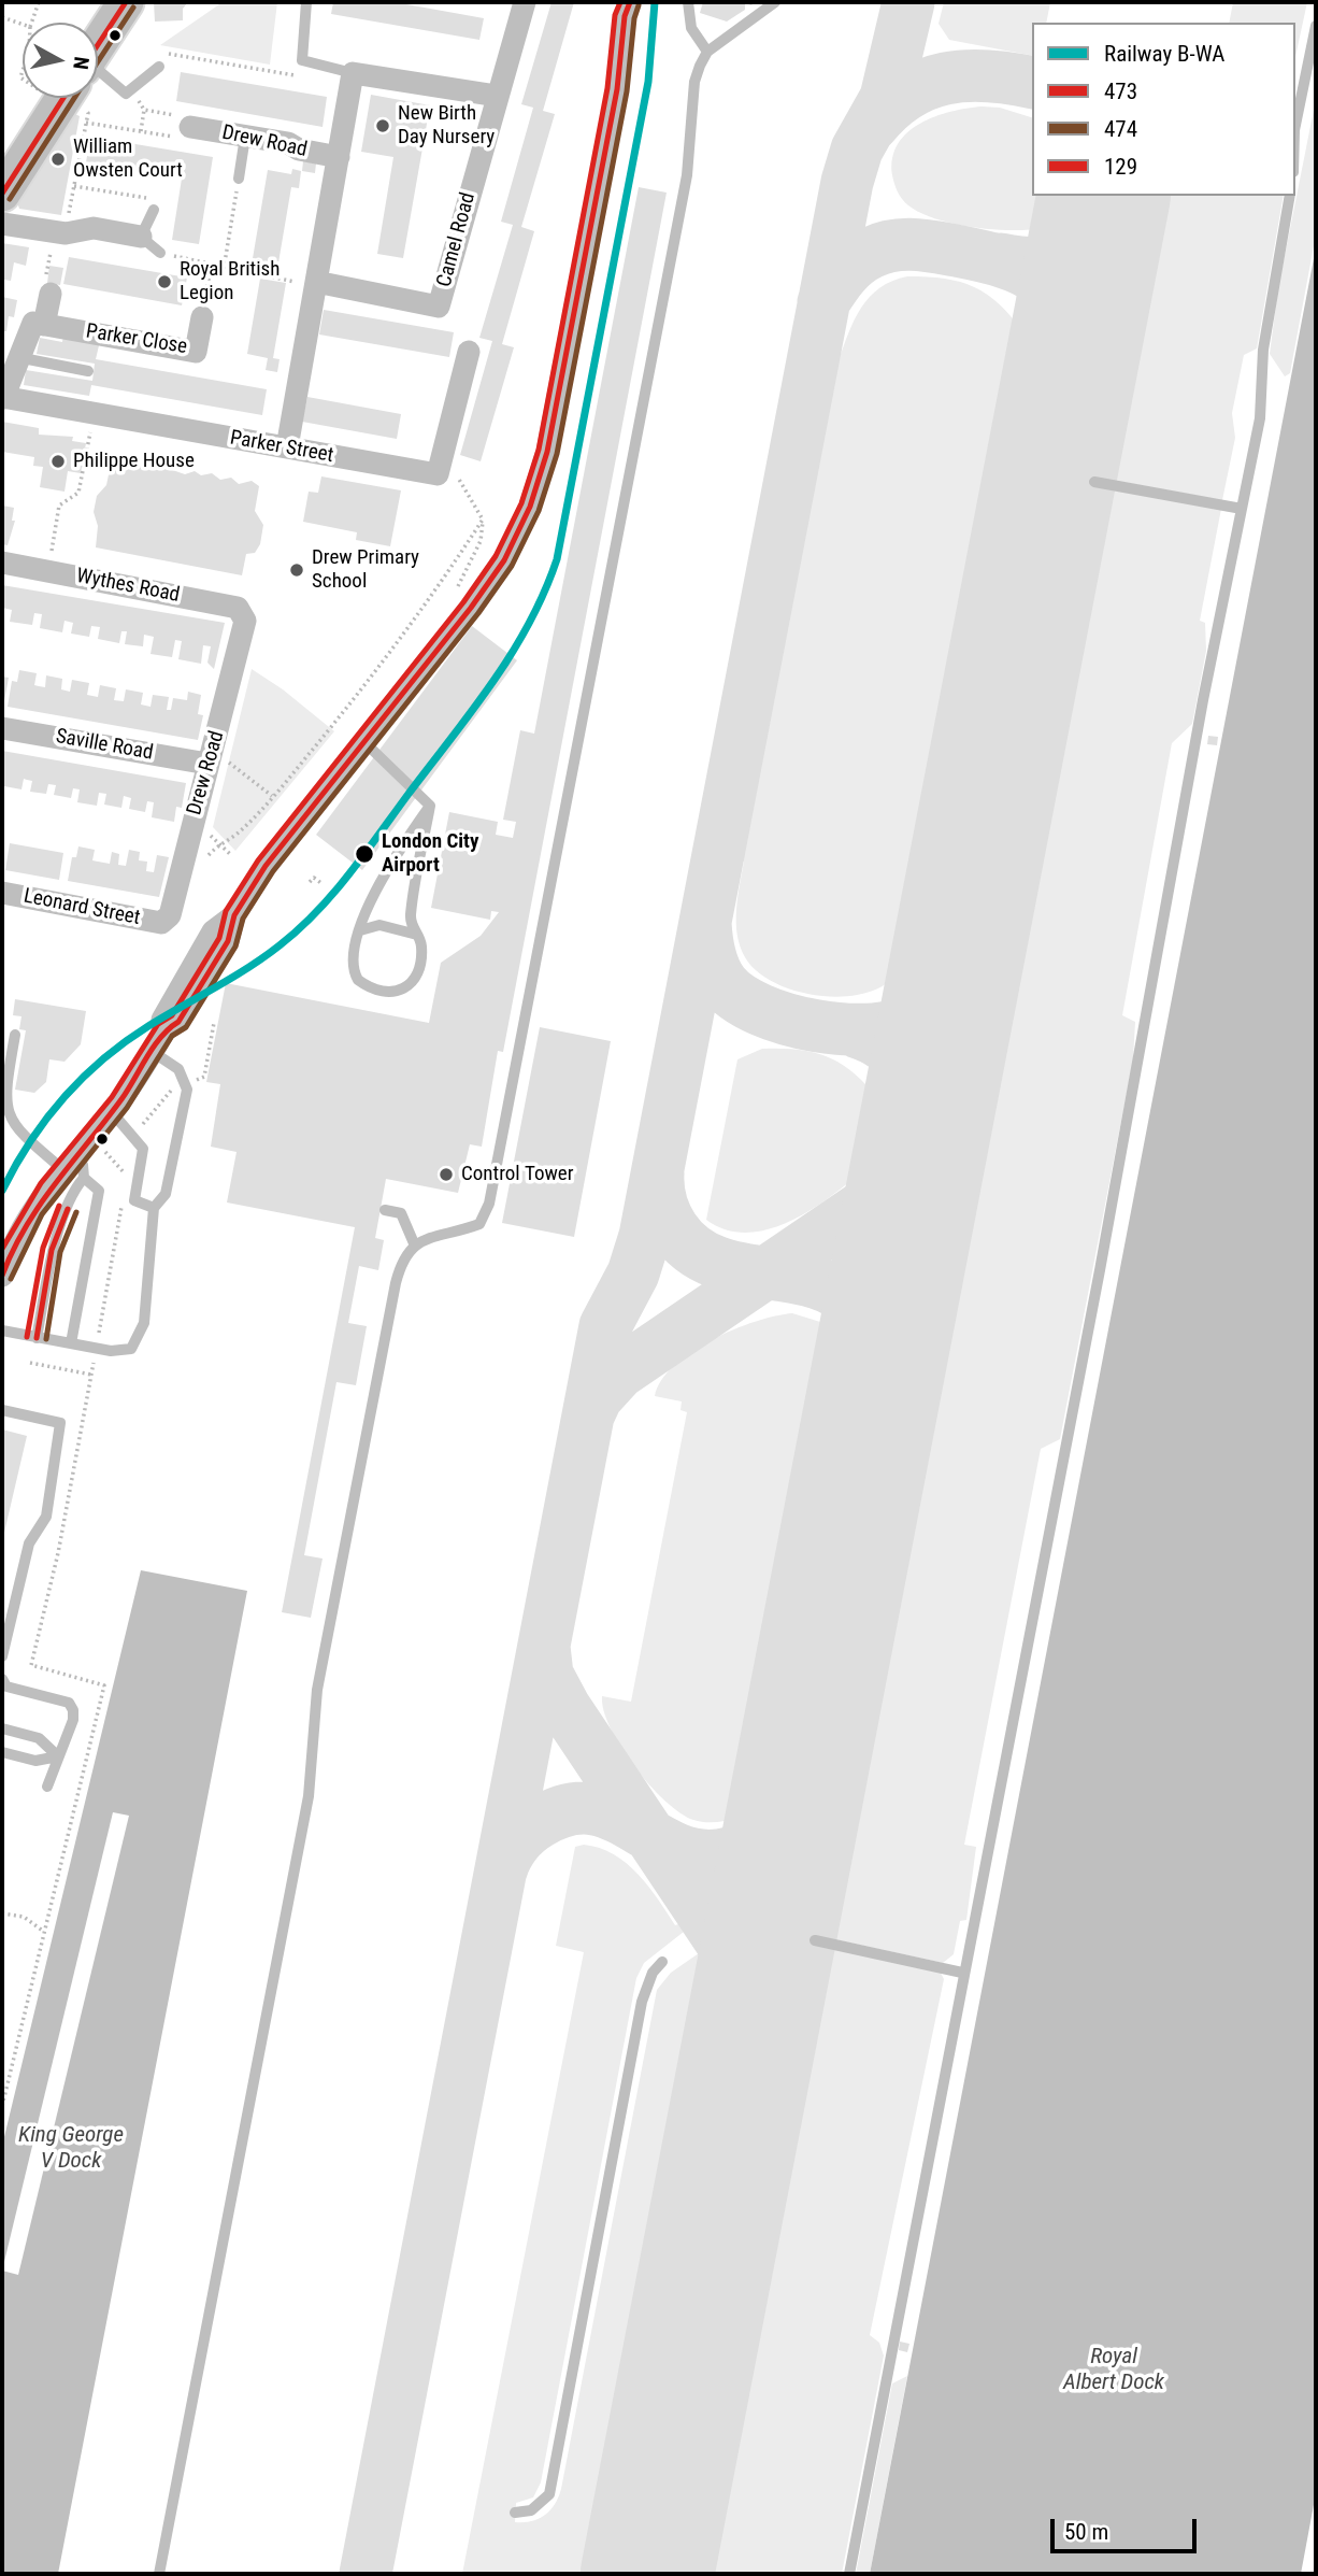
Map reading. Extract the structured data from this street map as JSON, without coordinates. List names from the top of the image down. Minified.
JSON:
{"streets":{"street":["Drew Road","Camel Road","Parker Close","Parker Street","Wythes Road","Saville Road","Leonard Street"]},"crossings":[["Drew Road","Wythes Road"],["Drew Road","Saville Road"],["Drew Road","Leonard Street"]],"water":["King George V Dock","Royal Albert Dock"],"places":["New Birth Day Nursery","William Owsten Court","Royal British Legion","Philippe House","Drew Primary School","London City Airport","Control Tower"],"lines":["rail line B-WA","transit line 473","transit line 129","transit line 474"],"legend":["Railway B-WA","473","474","129"],"scale_bar":"50 m","north":"right"}
